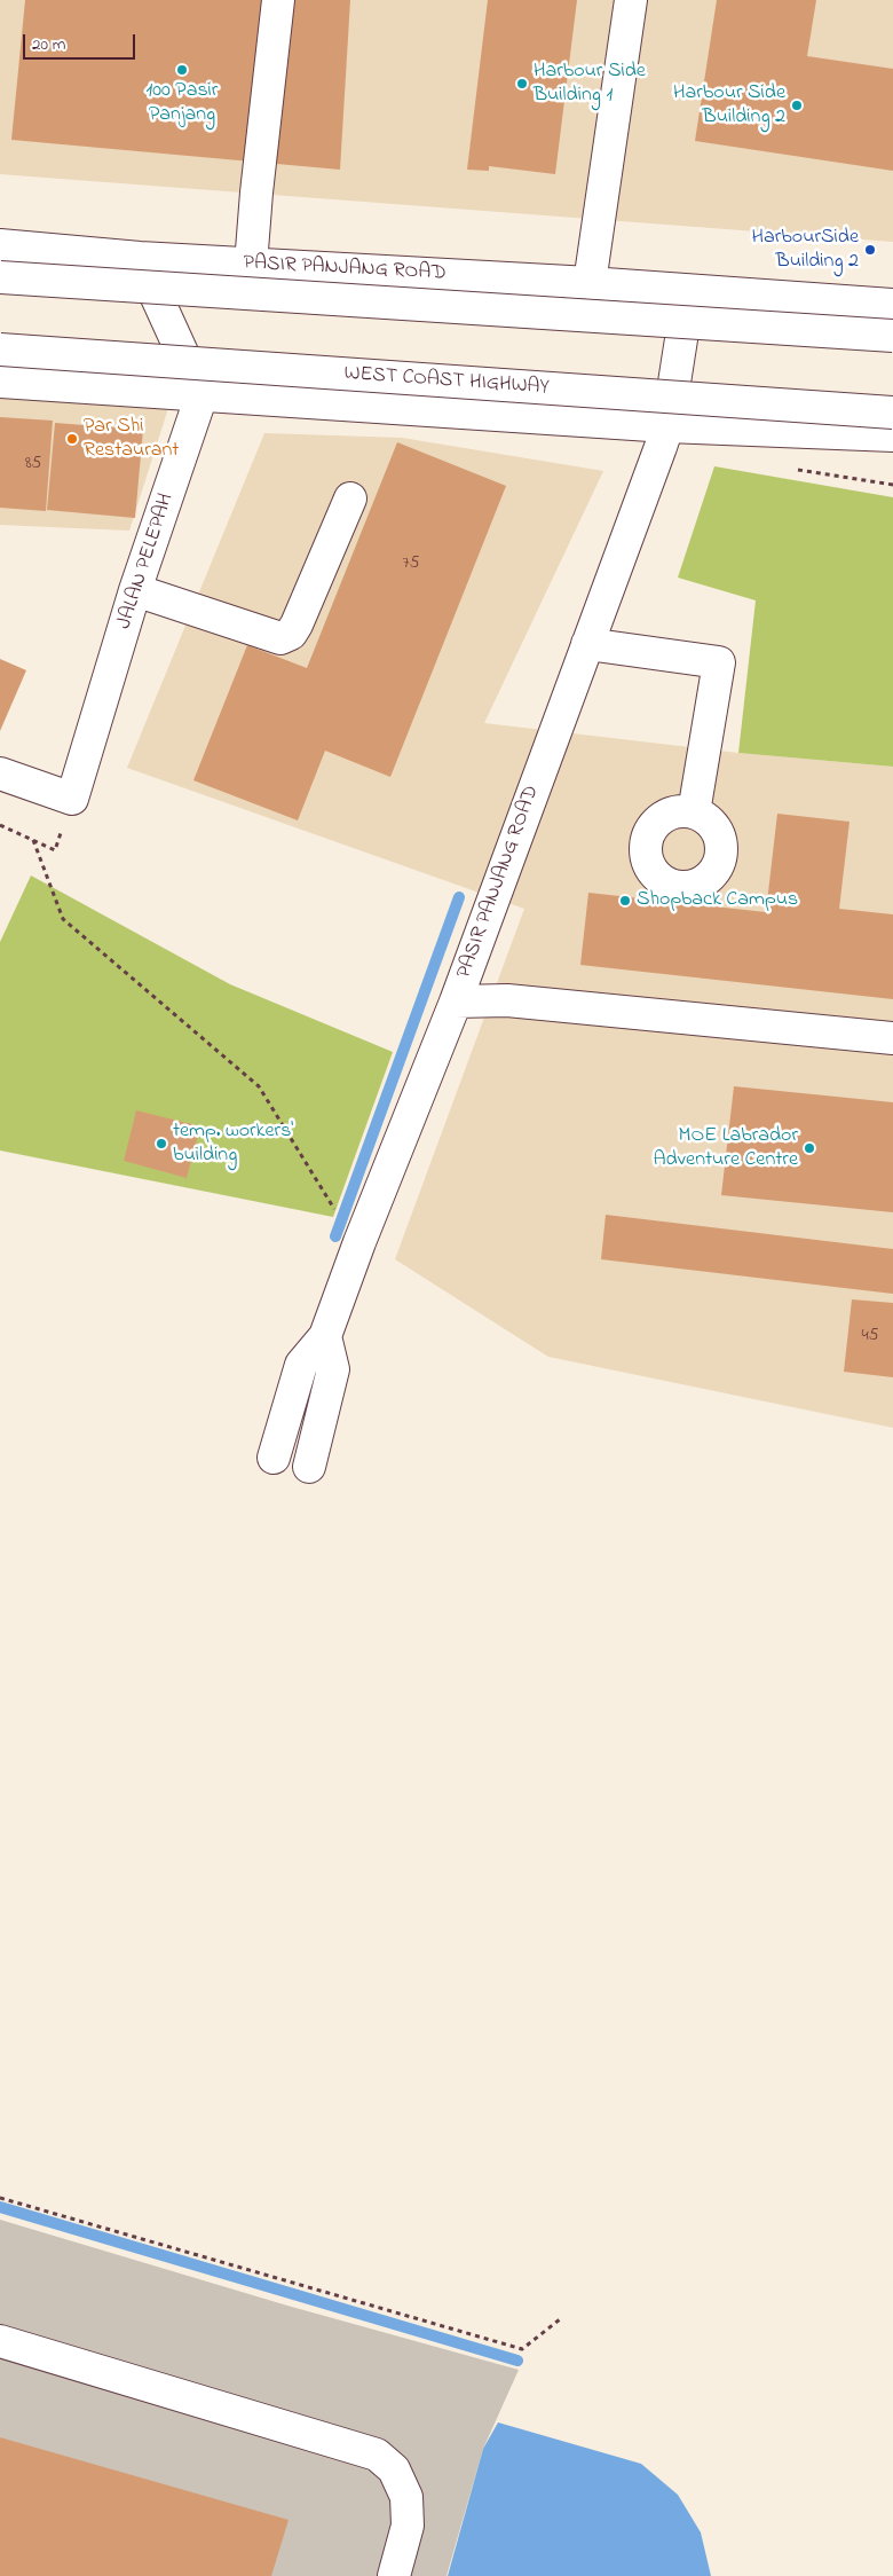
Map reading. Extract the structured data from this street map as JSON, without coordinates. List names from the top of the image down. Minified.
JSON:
{"streets":{"main road":["PASIR PANJANG ROAD","WEST COAST HIGHWAY","JALAN PELEPAH"]},"places":["100 Pasir Panjang","Harbour Side Building 1","Harbour Side Building 2","HarbourSide Building 2","Par Shi Restaurant","Shopback Campus","temp. workers' building","MOE Labrador Adventure Centre"],"house_numbers":["85","75","45"],"scale_bar":"20 m"}
